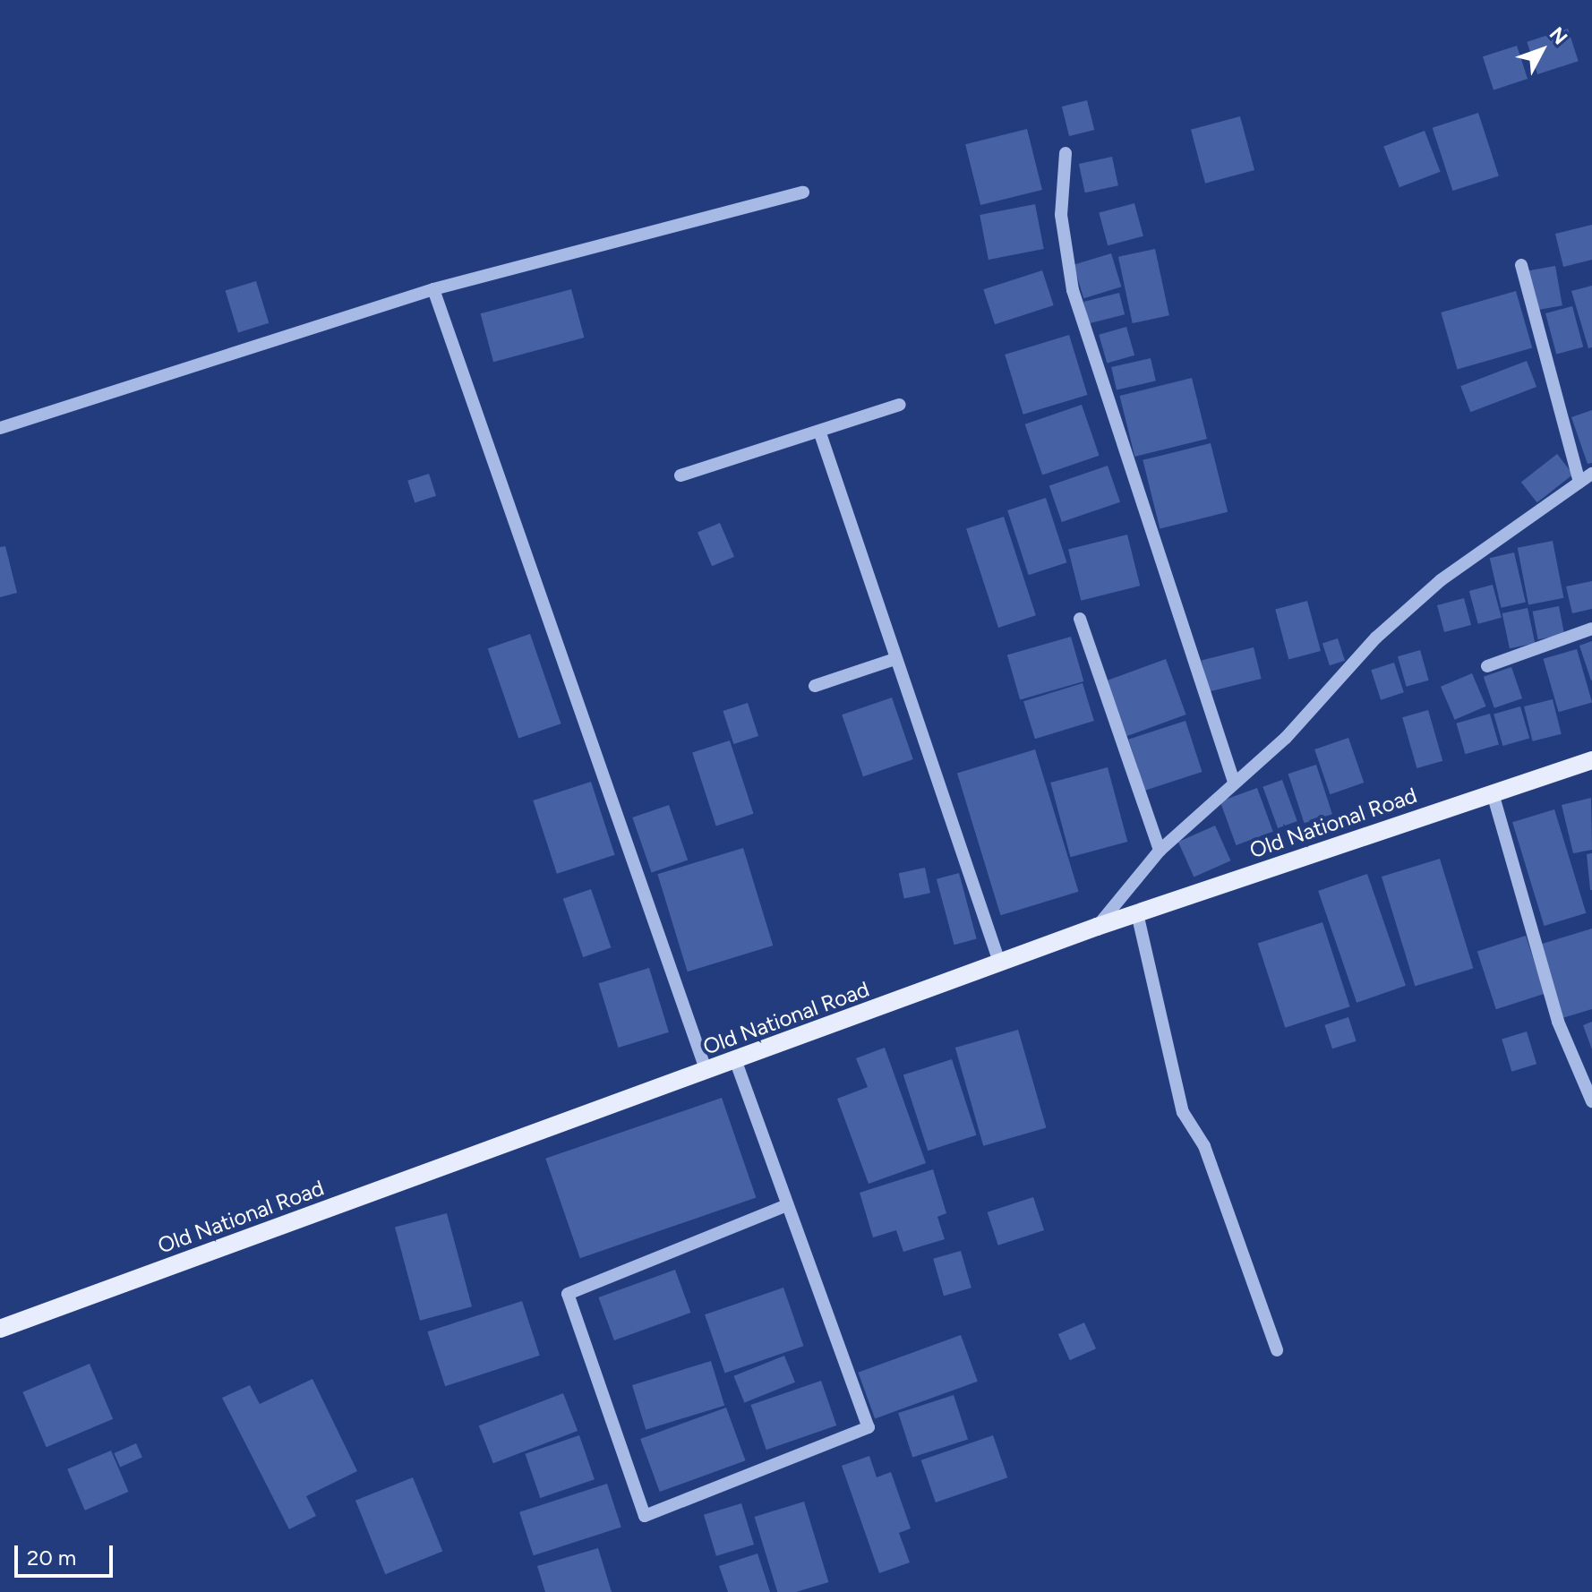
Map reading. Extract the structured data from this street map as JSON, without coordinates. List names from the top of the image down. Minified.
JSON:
{"streets":{"main road":["Old National Road"]},"scale_bar":"20 m","north":"top right"}
